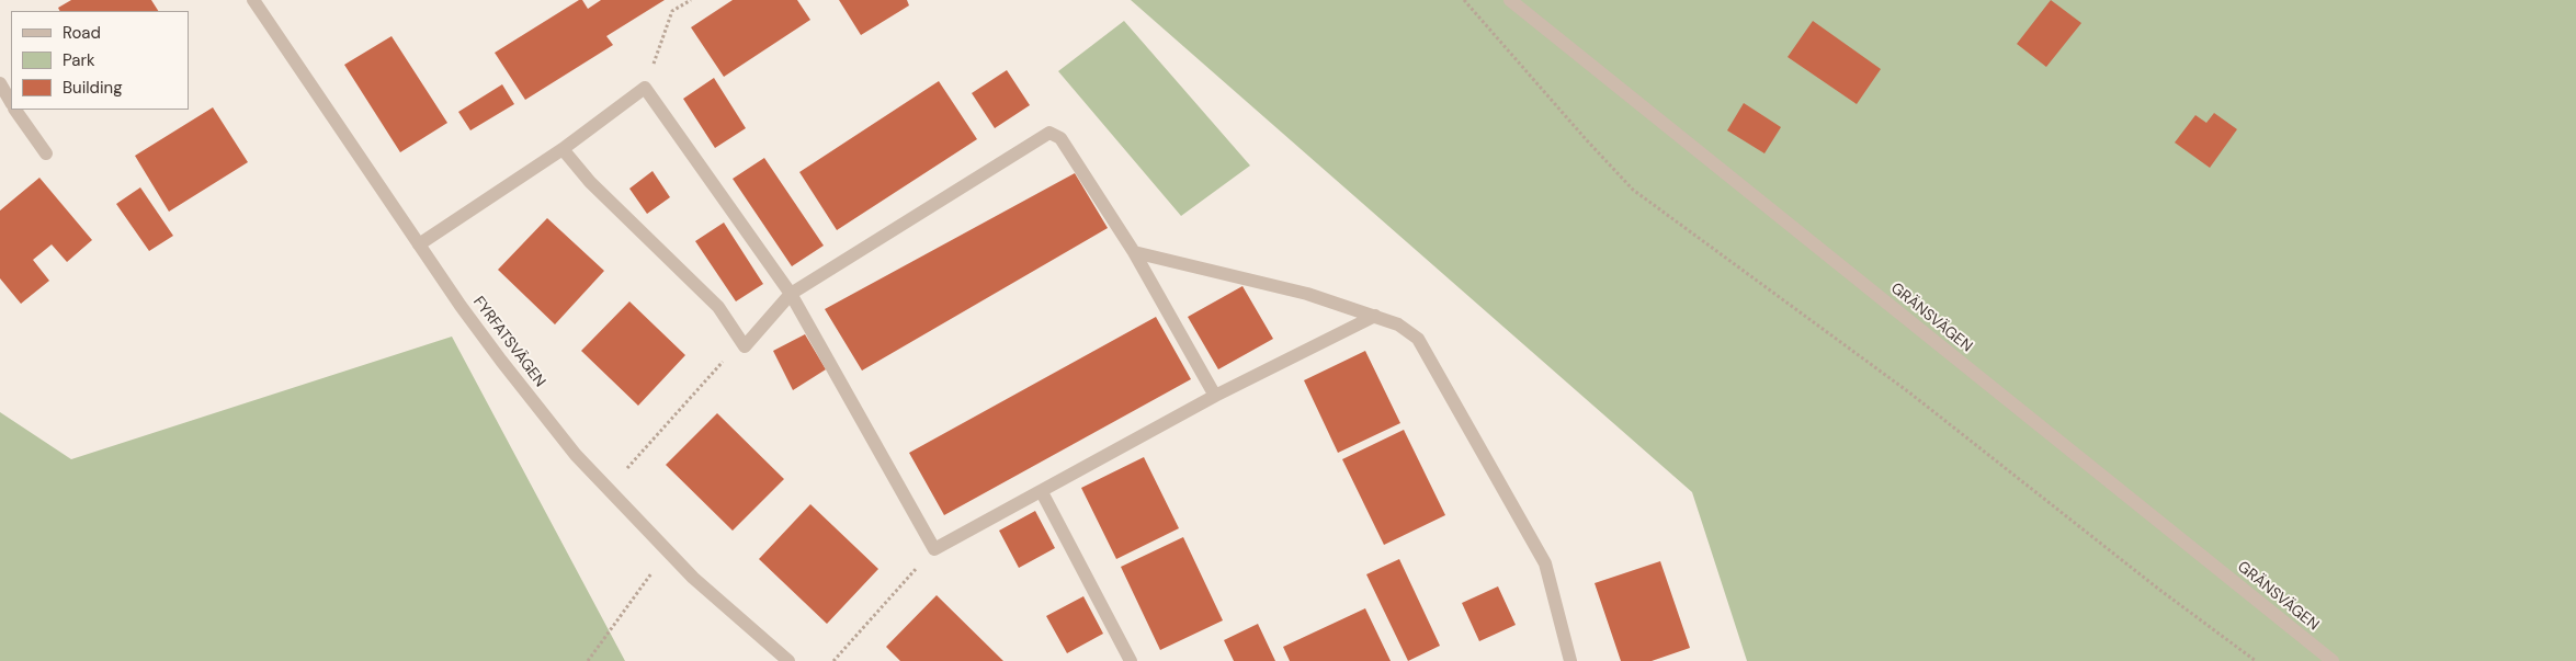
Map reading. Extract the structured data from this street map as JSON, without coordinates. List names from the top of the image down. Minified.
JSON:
{"streets":{"street":["GRÄNSVÄGEN","FYRFATSVÄGEN"]},"legend":["Road","Park","Building"]}
